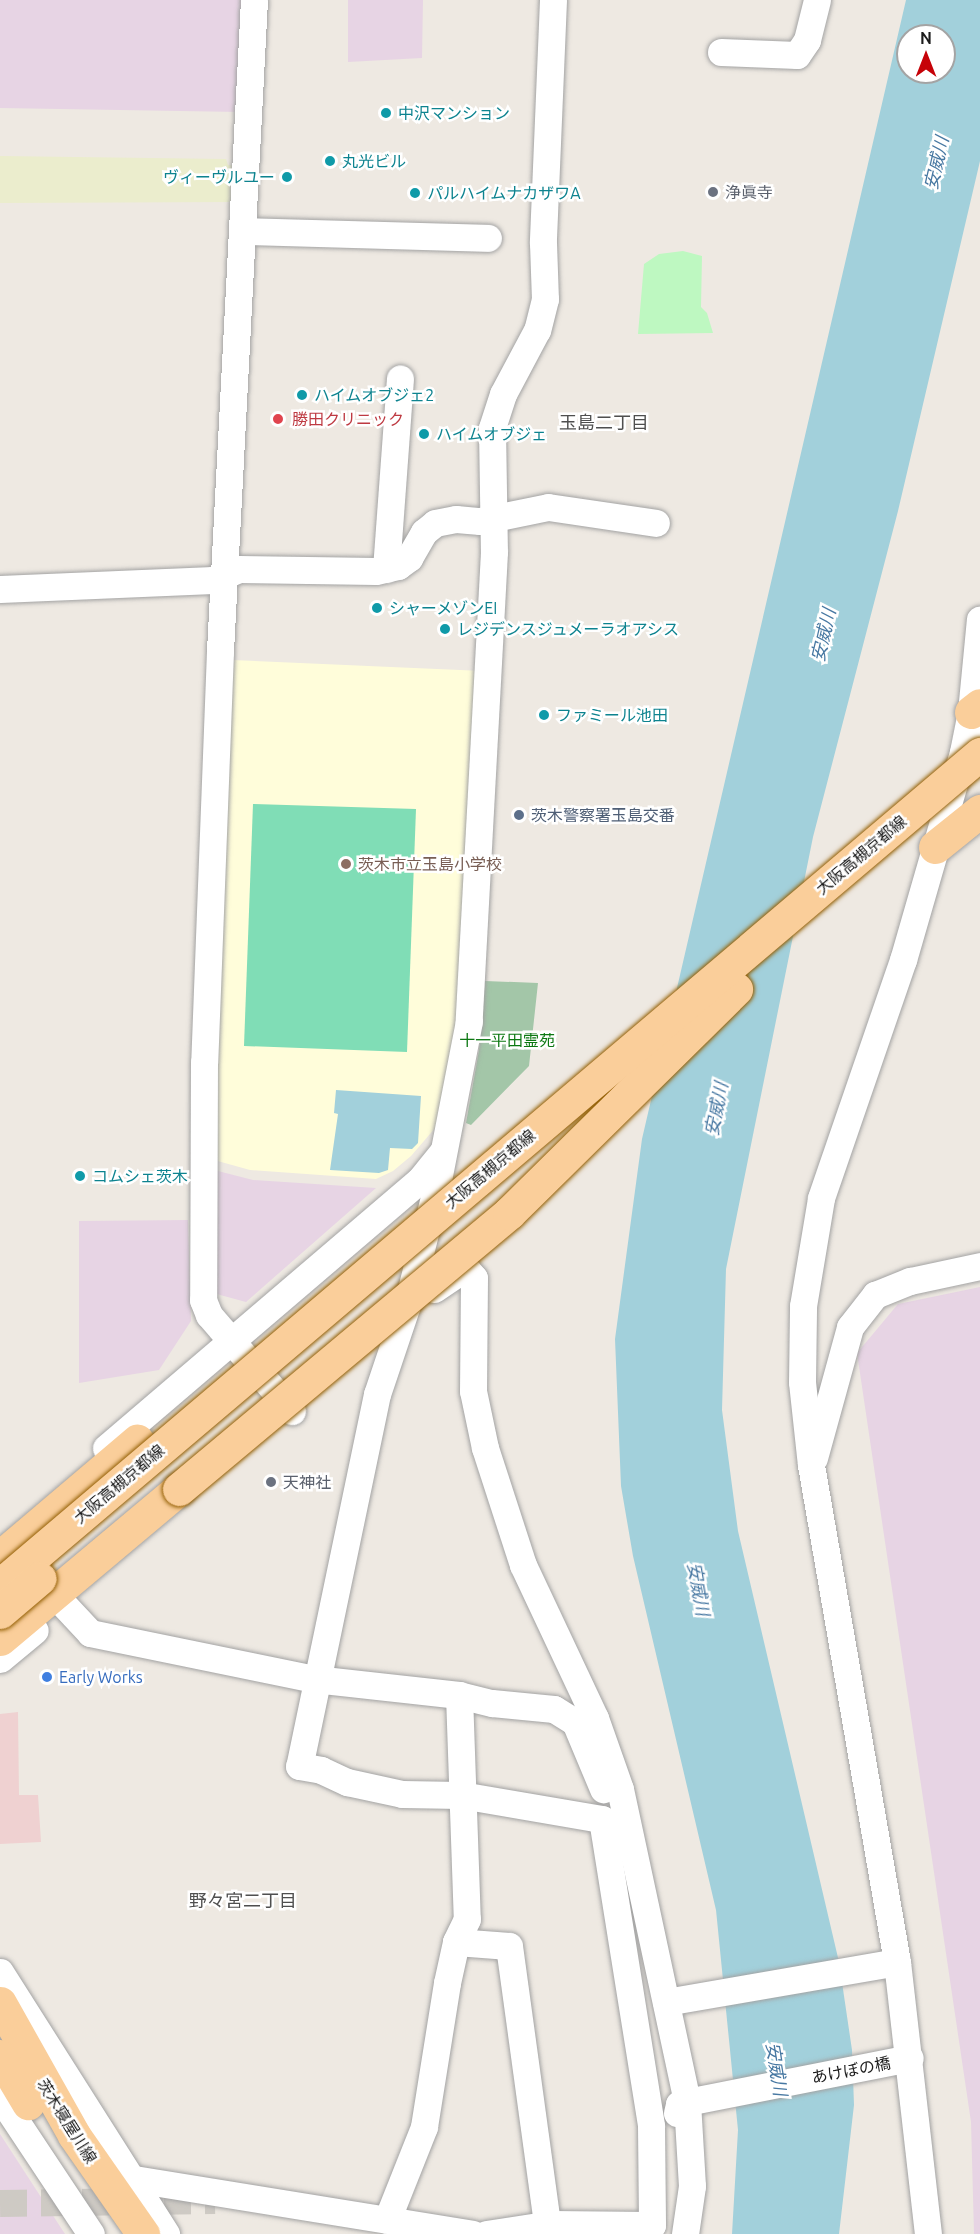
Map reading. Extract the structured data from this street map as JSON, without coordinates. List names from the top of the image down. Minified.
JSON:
{"streets":{"main road":["大阪高槻京都線","茨木寝屋川線"],"street":["あけぼの橋"]},"districts":["玉島二丁目","野々宮二丁目"],"water":["安威川"],"parks":["十一平田霊苑"],"places":["中沢マンション","丸光ビル","ヴィーヴルユー","浄眞寺","パルハイムナカザワA","ハイムオブジェ2","勝田クリニック","ハイムオブジェ","シャーメゾンEI","レジデンスジュメーラオアシス","ファミール池田","茨木警察署玉島交番","茨木市立玉島小学校","コムシェ茨木","天神社","Early Works"],"north":"top"}
